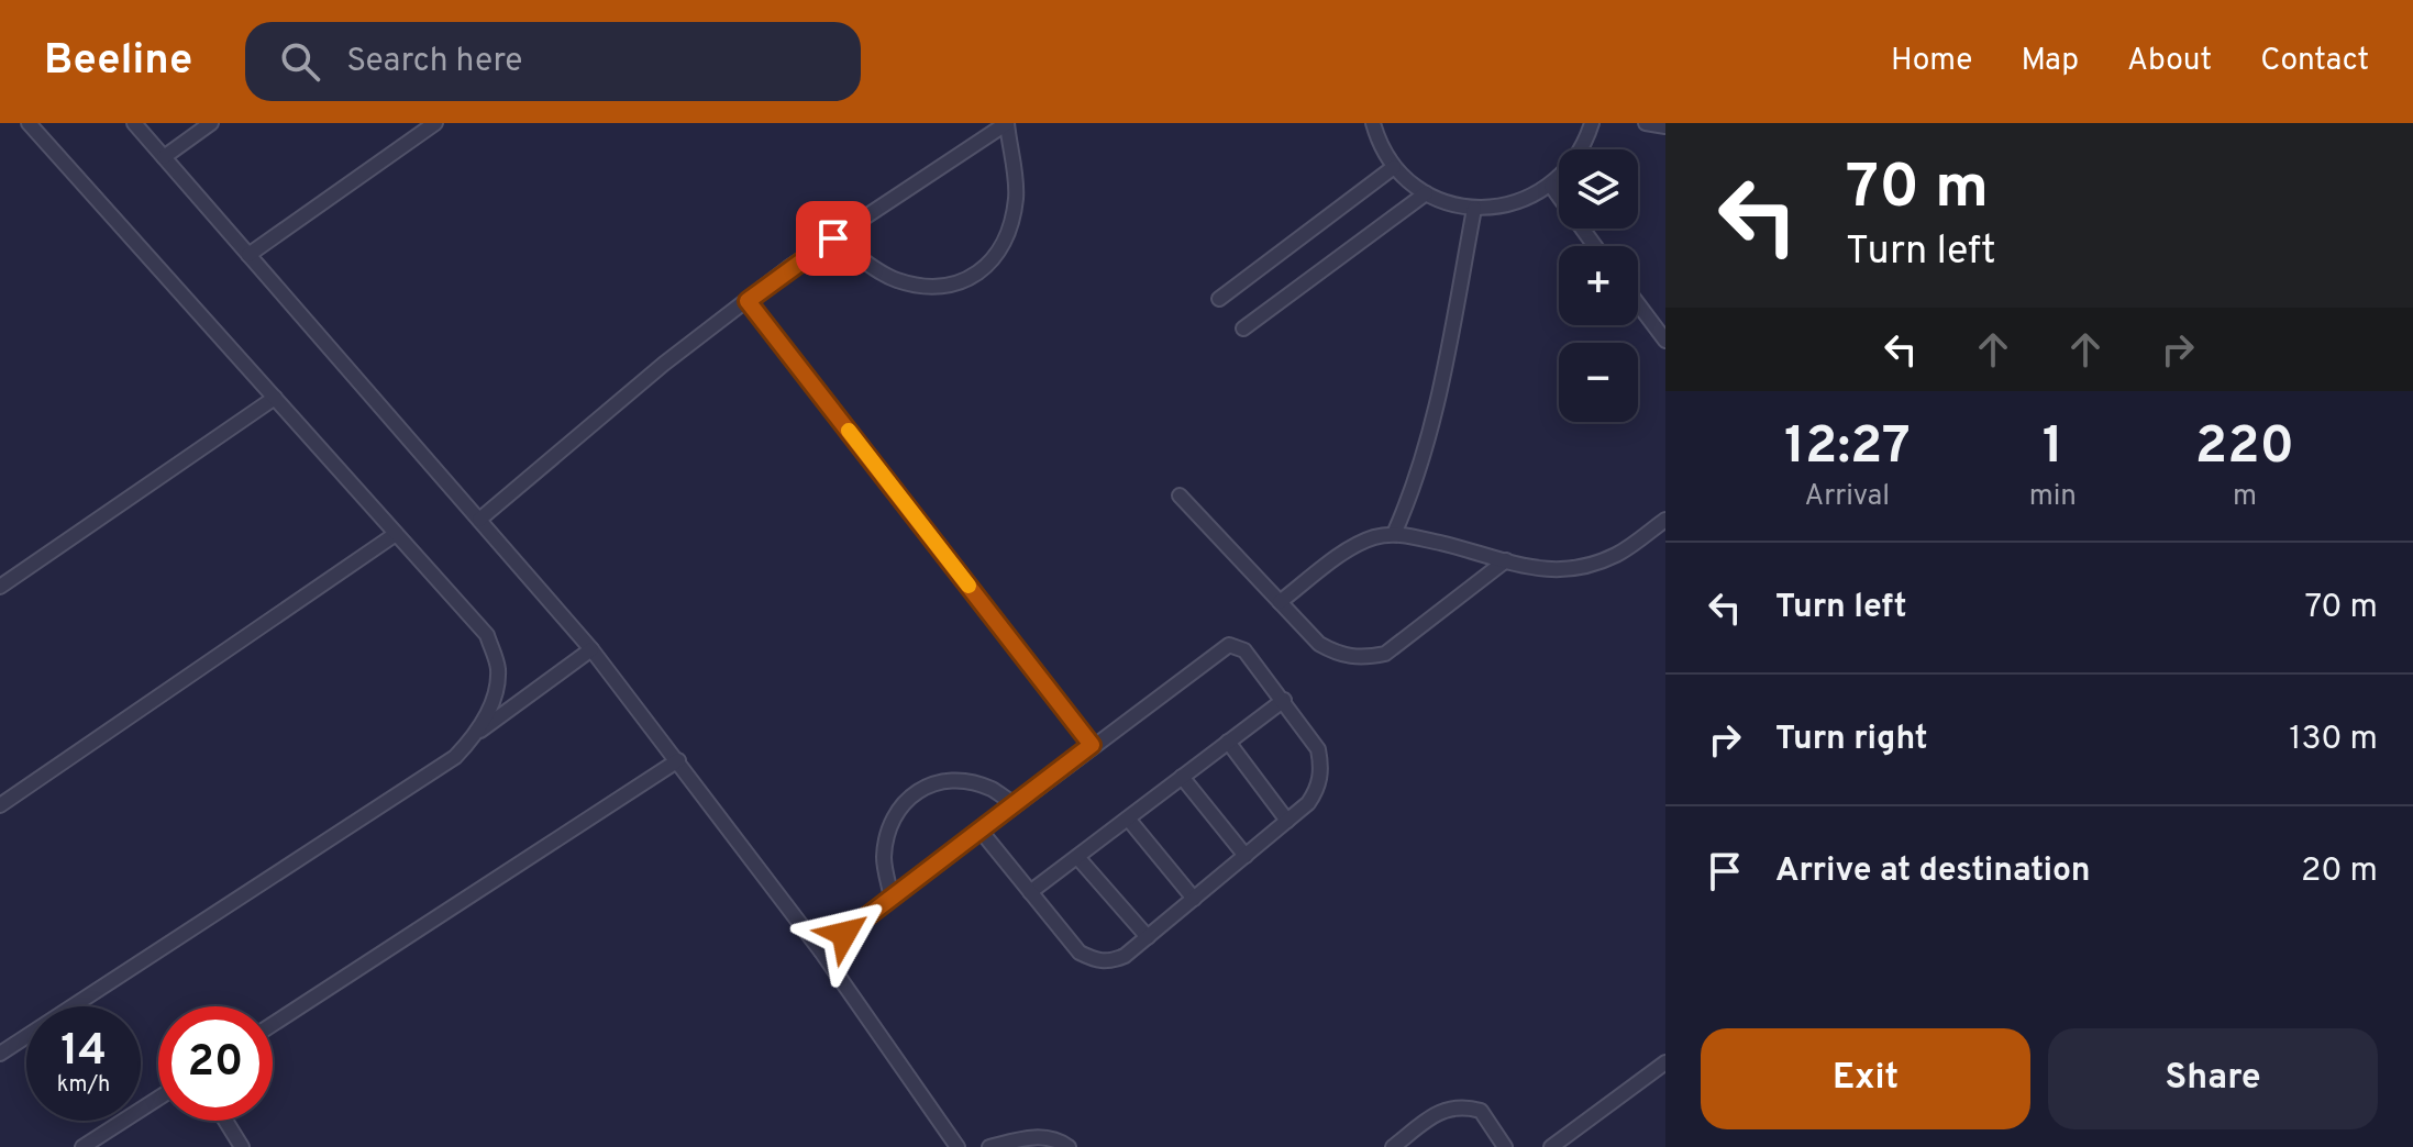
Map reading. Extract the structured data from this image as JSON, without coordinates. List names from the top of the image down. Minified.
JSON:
{"page":{"header":"Beeline","search":"Search here","nav":["Home","Map","About","Contact"],"turn":["70 m","Turn left"],"map_buttons":["+","−"],"eta":["12:27","Arrival","1","min","220","m"],"list":[{"name":"Turn left","value":"70 m"},{"name":"Turn right","value":"130 m"},{"name":"Arrive at destination","value":"20 m"}],"speed":"14 km/h","limit":"20","buttons":["Exit","Share"]}}
